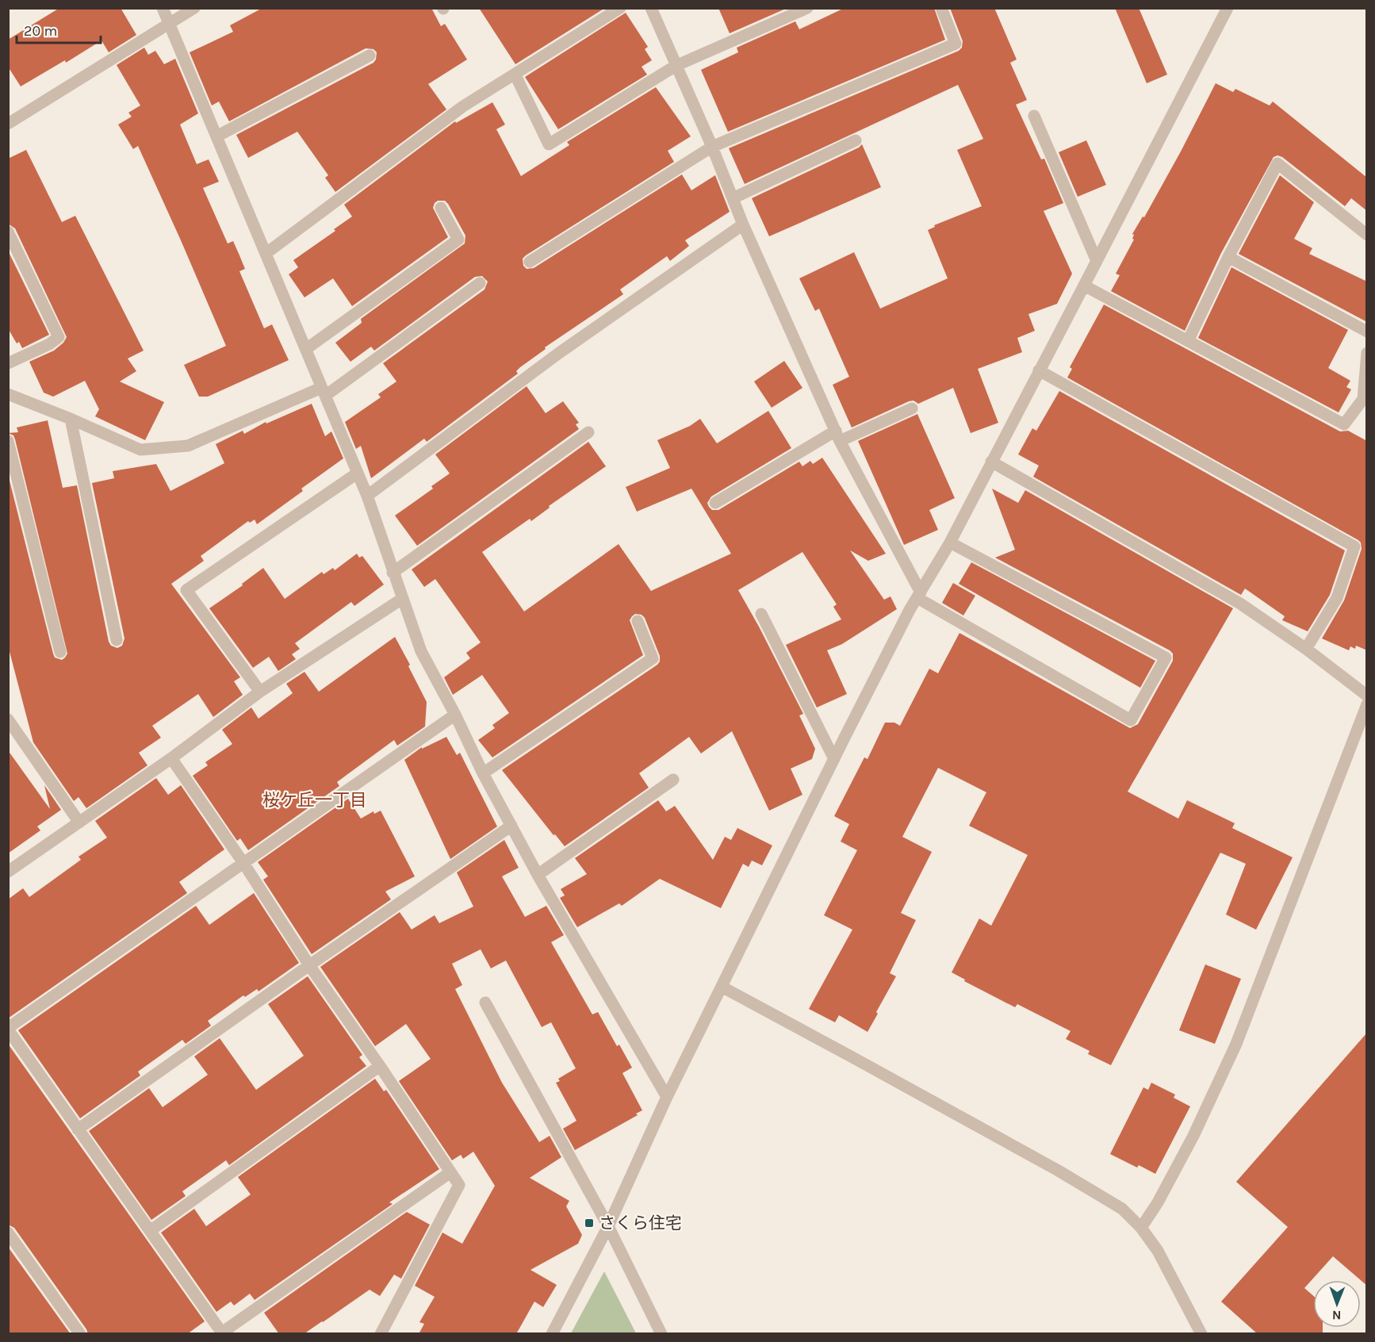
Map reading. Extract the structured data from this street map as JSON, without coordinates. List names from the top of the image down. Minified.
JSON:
{"districts":["桜ケ丘一丁目"],"places":{"transit":["さくら住宅"]},"scale_bar":"20 m","north":"bottom"}
